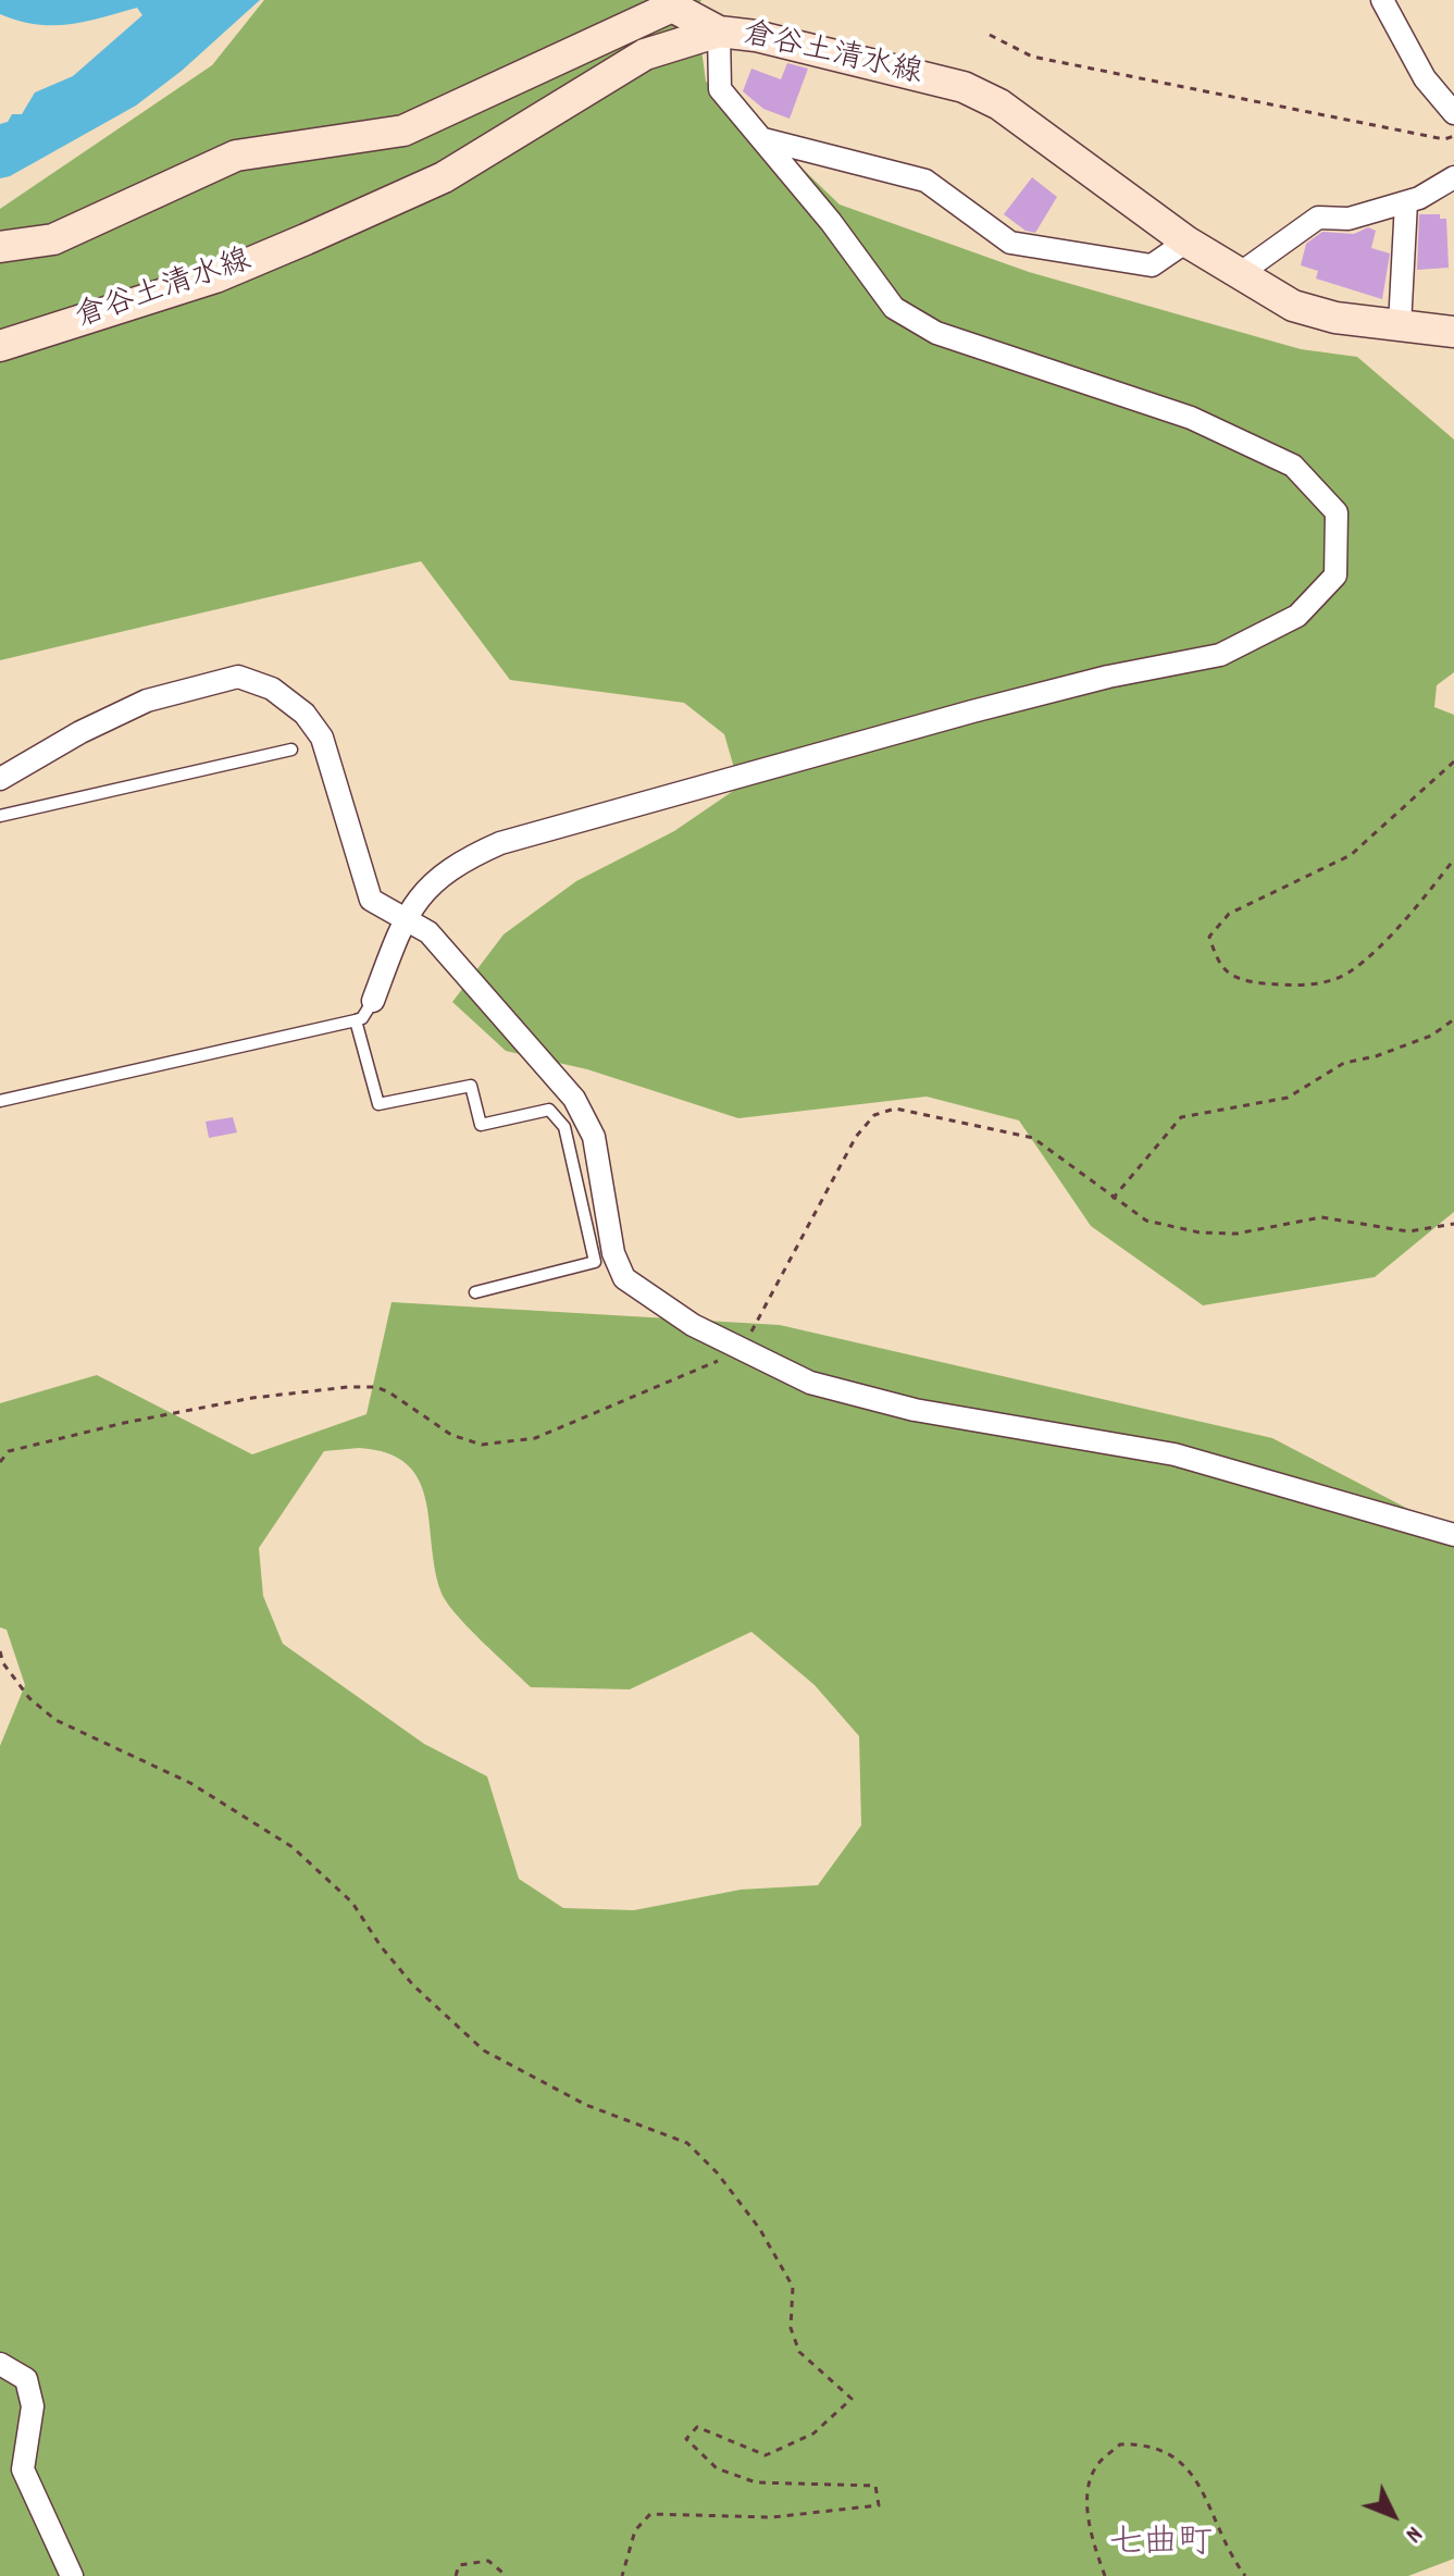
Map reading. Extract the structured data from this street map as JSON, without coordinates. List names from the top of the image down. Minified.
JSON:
{"streets":{"main road":["倉谷土清水線"]},"districts":["七曲町"],"north":"bottom right"}
